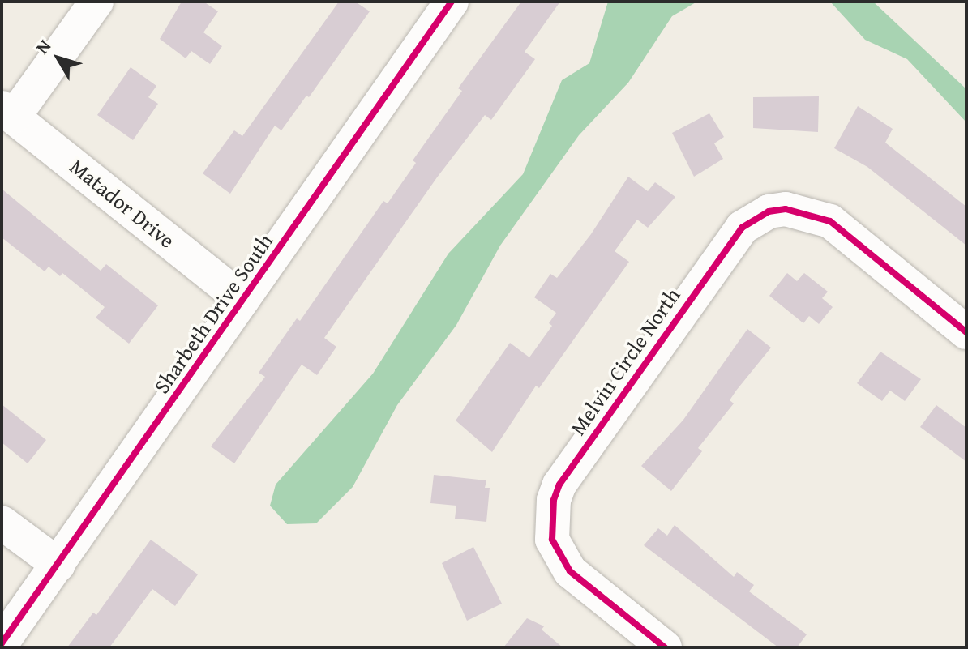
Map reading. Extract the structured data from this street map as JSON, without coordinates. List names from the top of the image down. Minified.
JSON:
{"streets":{"street":["Matador Drive","Sharbeth Drive South","Melvin Circle North"]},"crossings":[["Matador Drive","Sharbeth Drive South"]],"north":"top left"}
